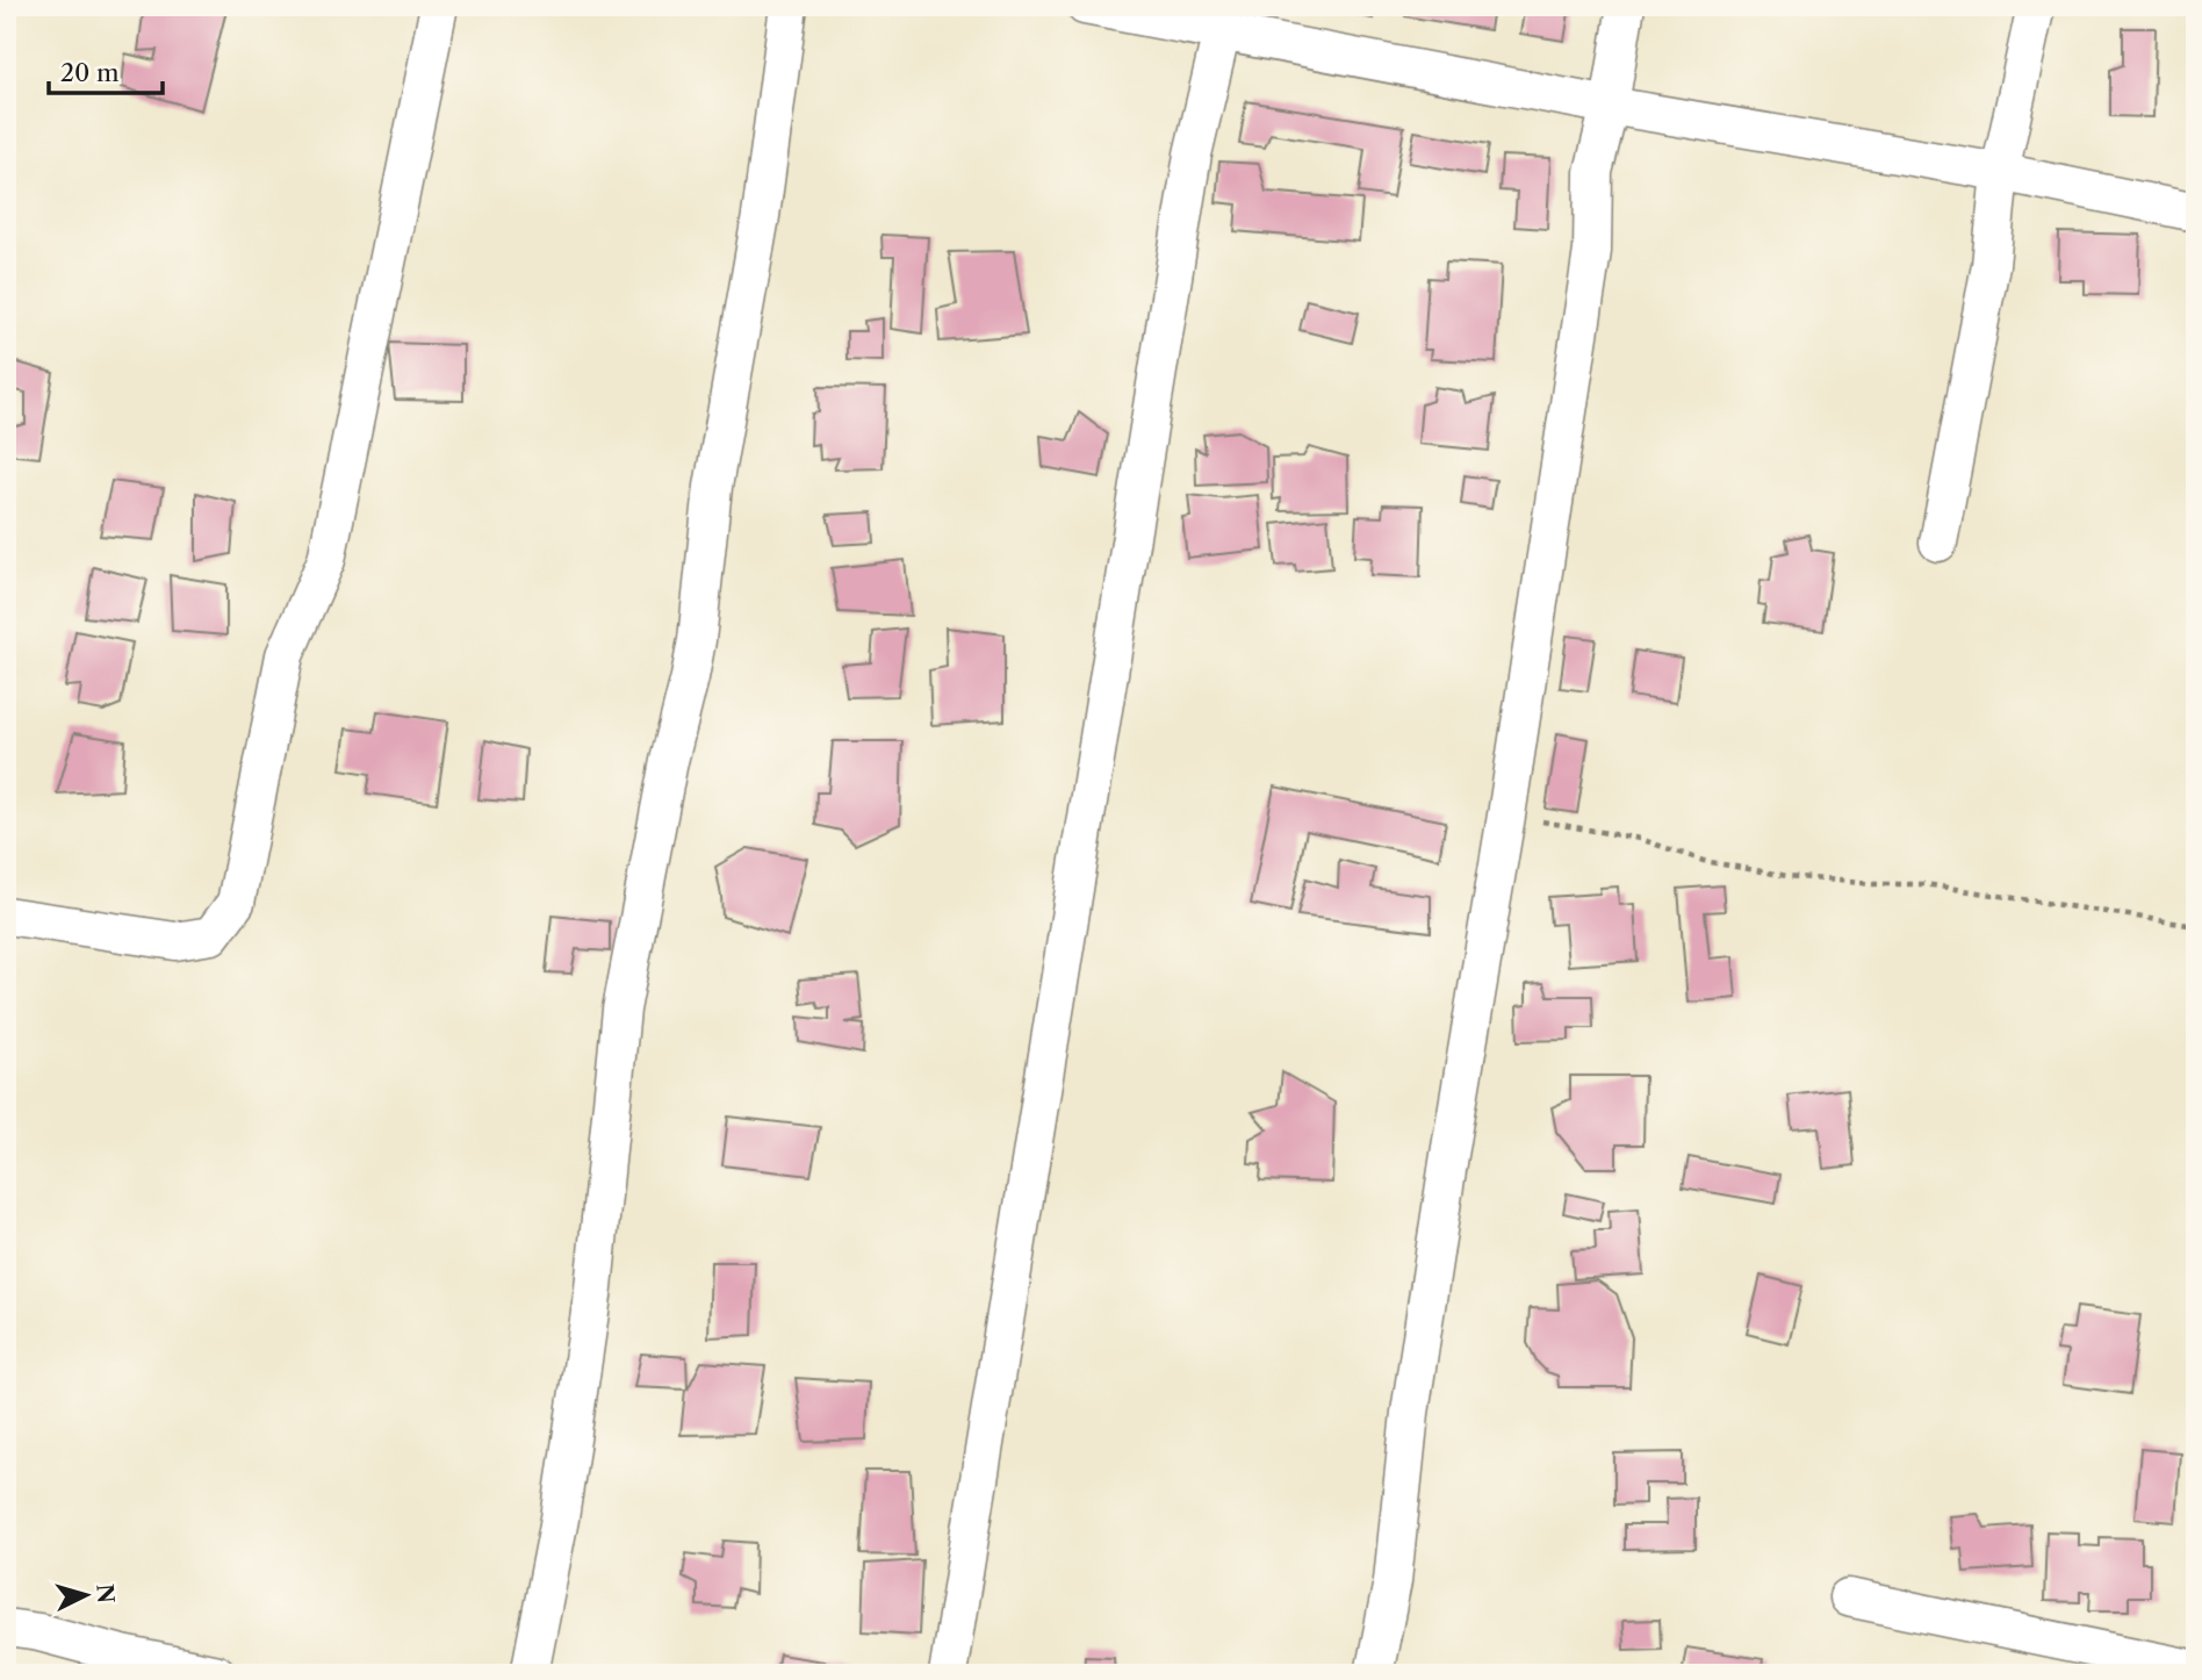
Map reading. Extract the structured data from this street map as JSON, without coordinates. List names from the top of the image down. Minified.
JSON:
{"scale_bar":"20 m","north":"right"}
